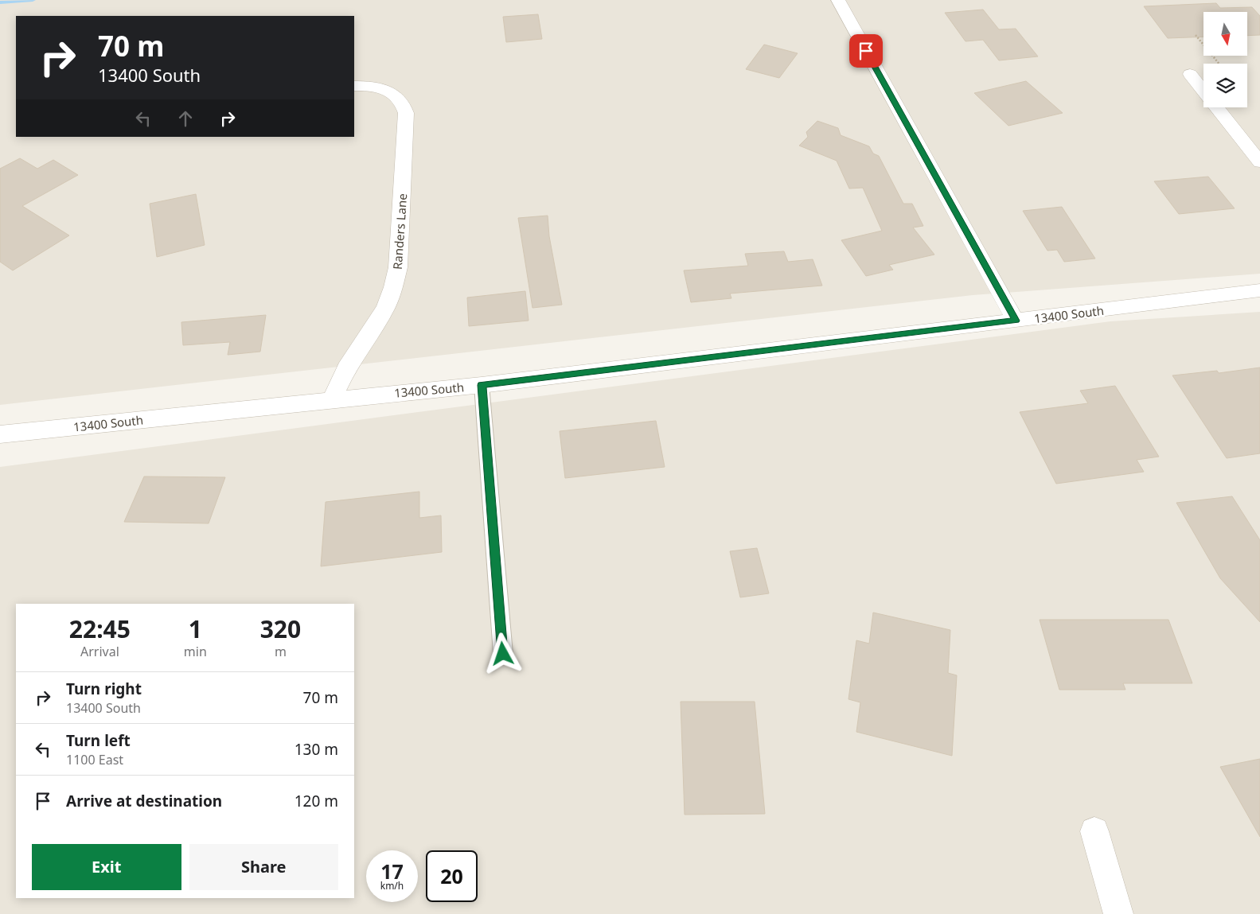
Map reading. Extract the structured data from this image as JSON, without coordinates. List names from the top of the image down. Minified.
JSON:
{"streets":{"street":["Randers Lane","13400 South"]},"crossings":[["Randers Lane","13400 South"]],"north":"bottom","page":{"turn":["70 m","13400 South"],"eta":["22:45","Arrival","1","min","320","m"],"list":[{"name":"Turn right","note":"13400 South","value":"70 m"},{"name":"Turn left","note":"1100 East","value":"130 m"},{"name":"Arrive at destination","value":"120 m"}],"buttons":["Exit","Share"],"speed":"17 km/h","limit":"20"}}
